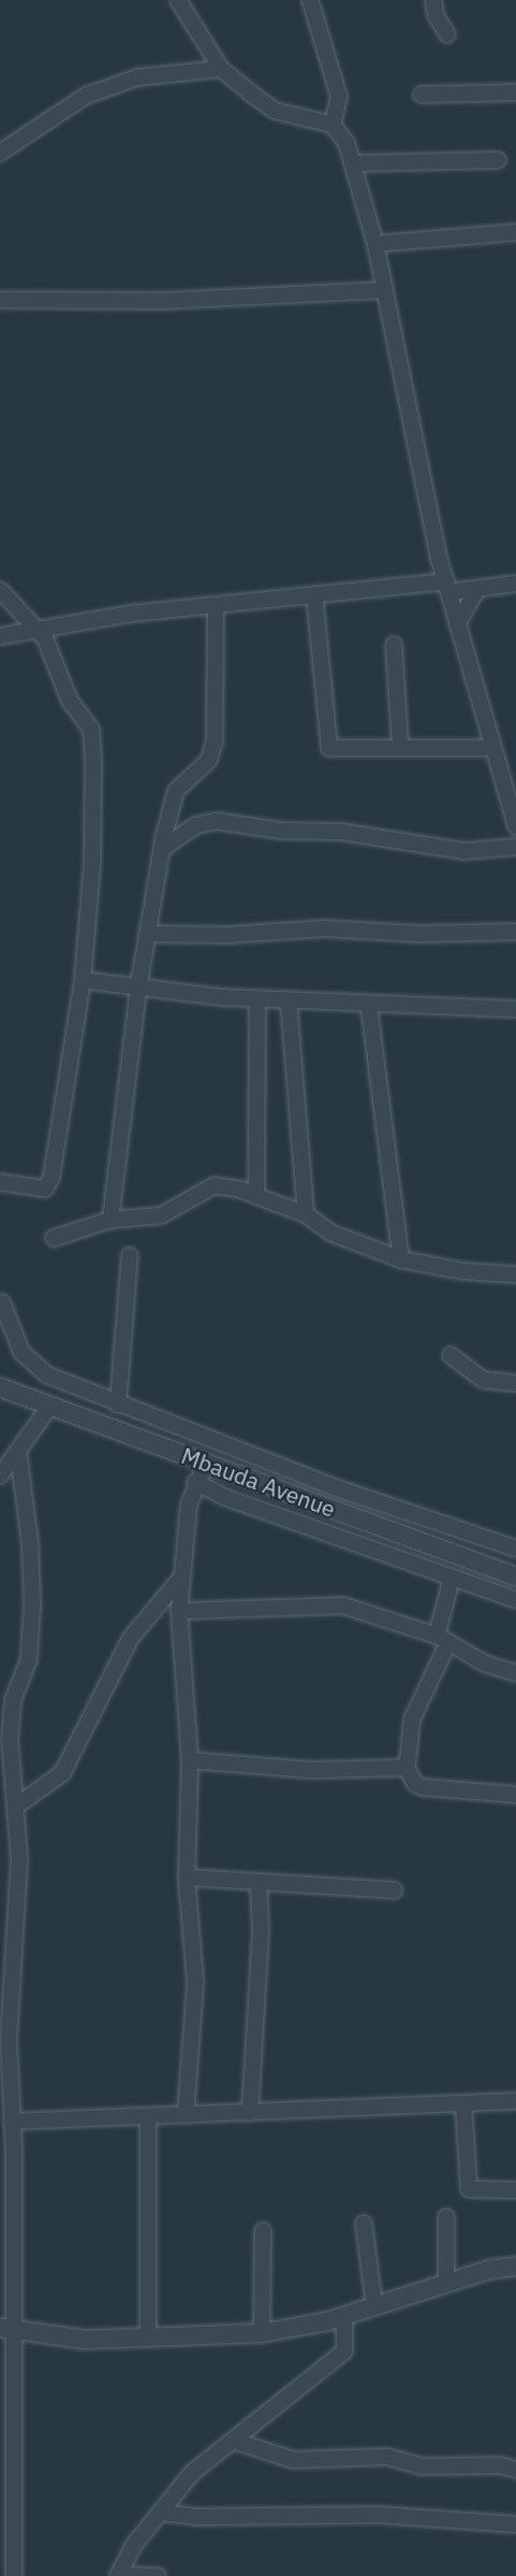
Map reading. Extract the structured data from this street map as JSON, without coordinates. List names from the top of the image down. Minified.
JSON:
{"streets":{"street":["Mbauda Avenue"]}}
